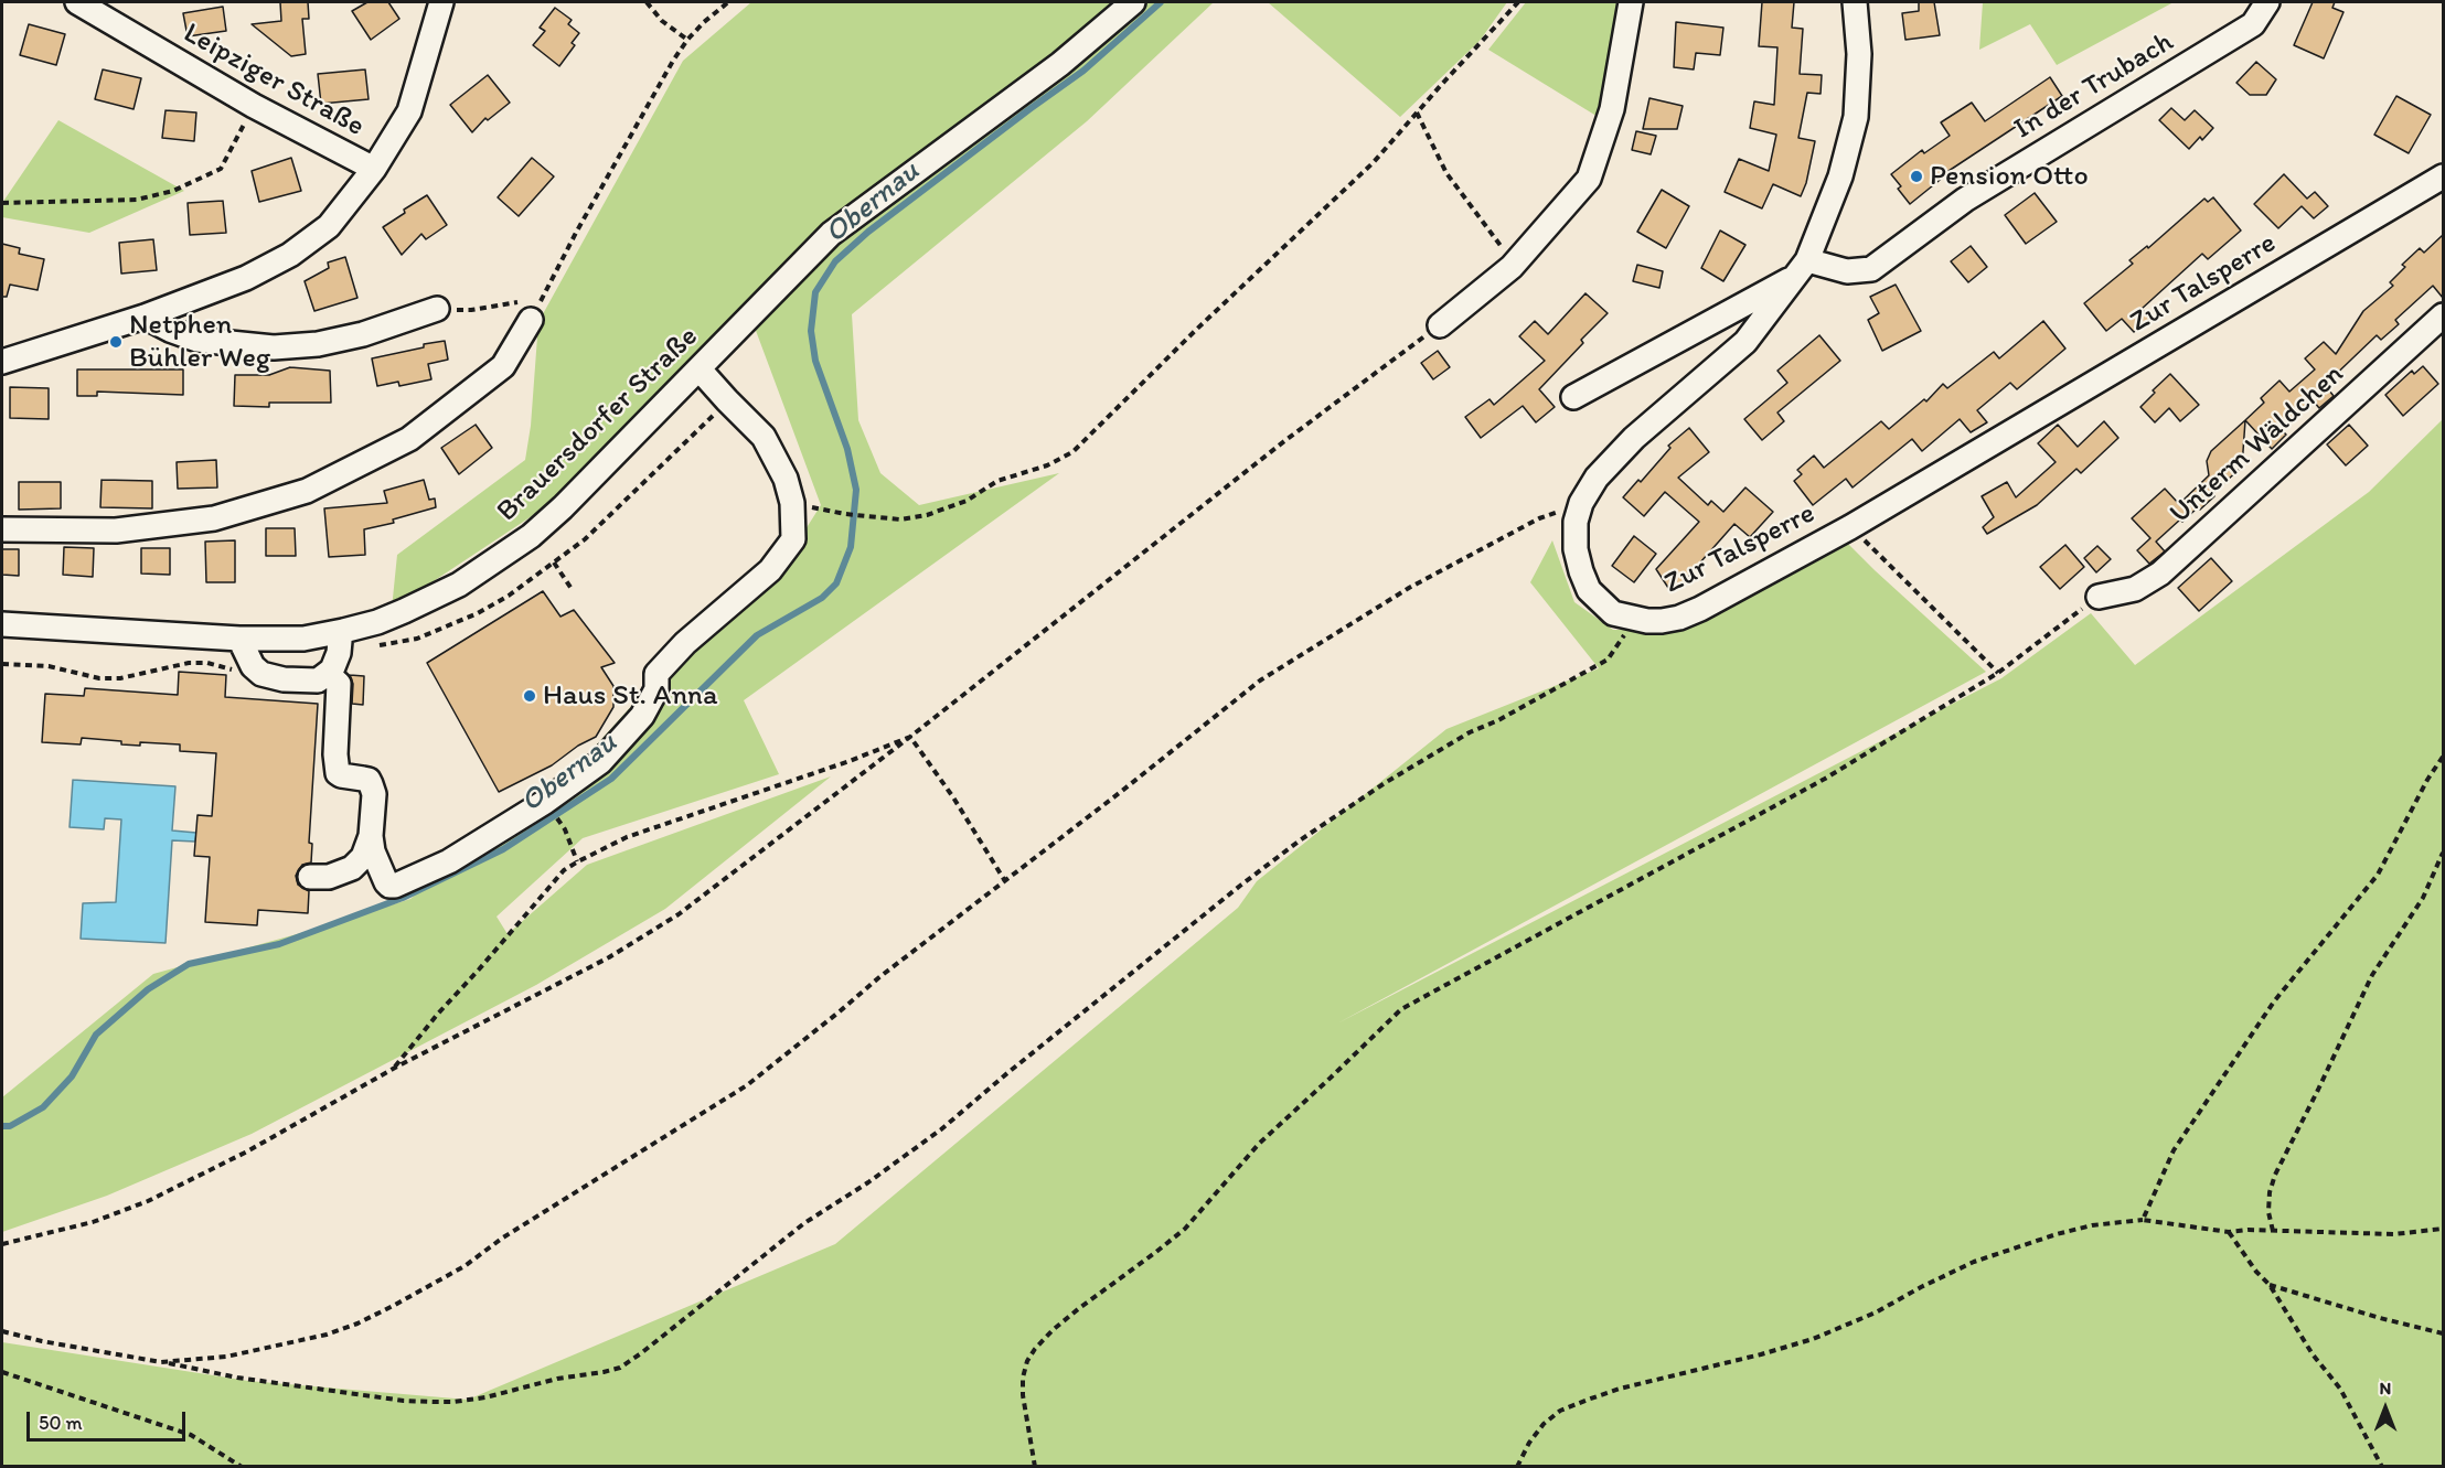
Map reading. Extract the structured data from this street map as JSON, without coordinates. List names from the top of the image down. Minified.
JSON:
{"streets":{"street":["Leipziger Straße","In der Trubach","Zur Talsperre","Brauersdorfer Straße","Unterm Wäldchen"]},"crossings":[["In der Trubach","Zur Talsperre"]],"water":["Obernau"],"places":["Pension Otto","Netphen Bühler Weg","Haus St. Anna"],"scale_bar":"50 m","north":"top"}
